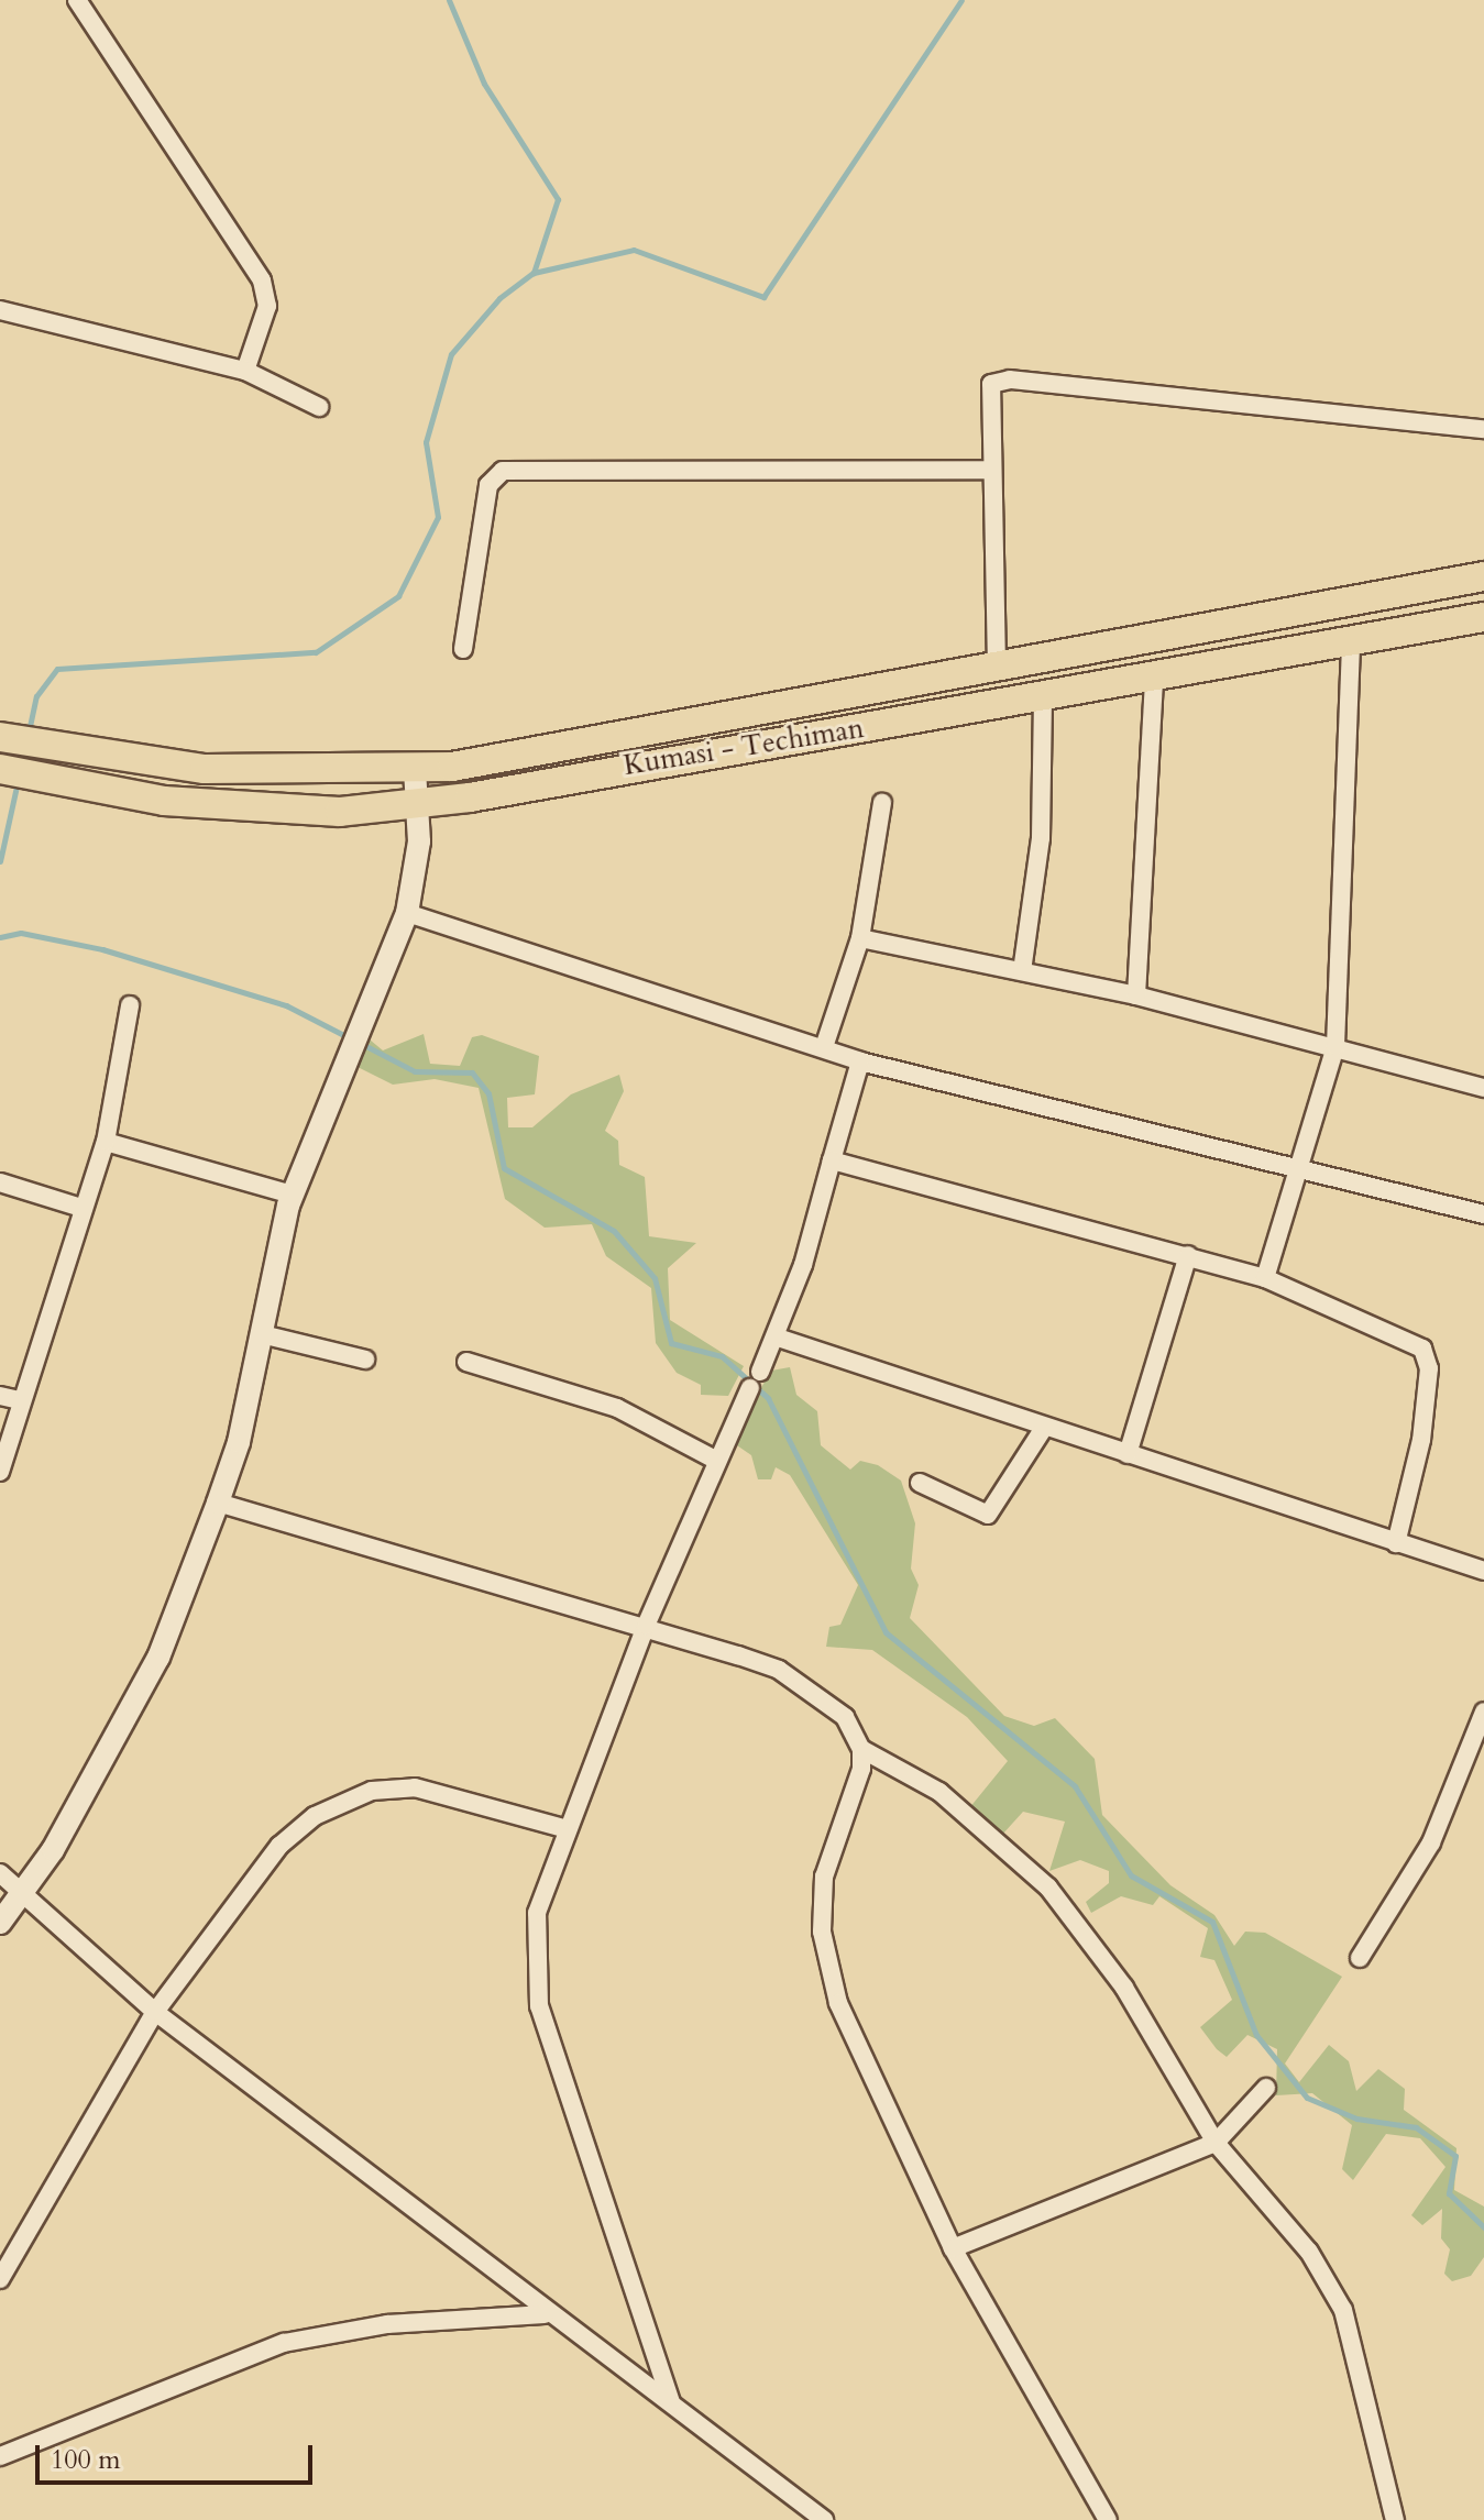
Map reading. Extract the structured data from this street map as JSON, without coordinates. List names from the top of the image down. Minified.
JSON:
{"streets":{"highway":["Kumasi - Techiman"]},"scale_bar":"100 m"}
